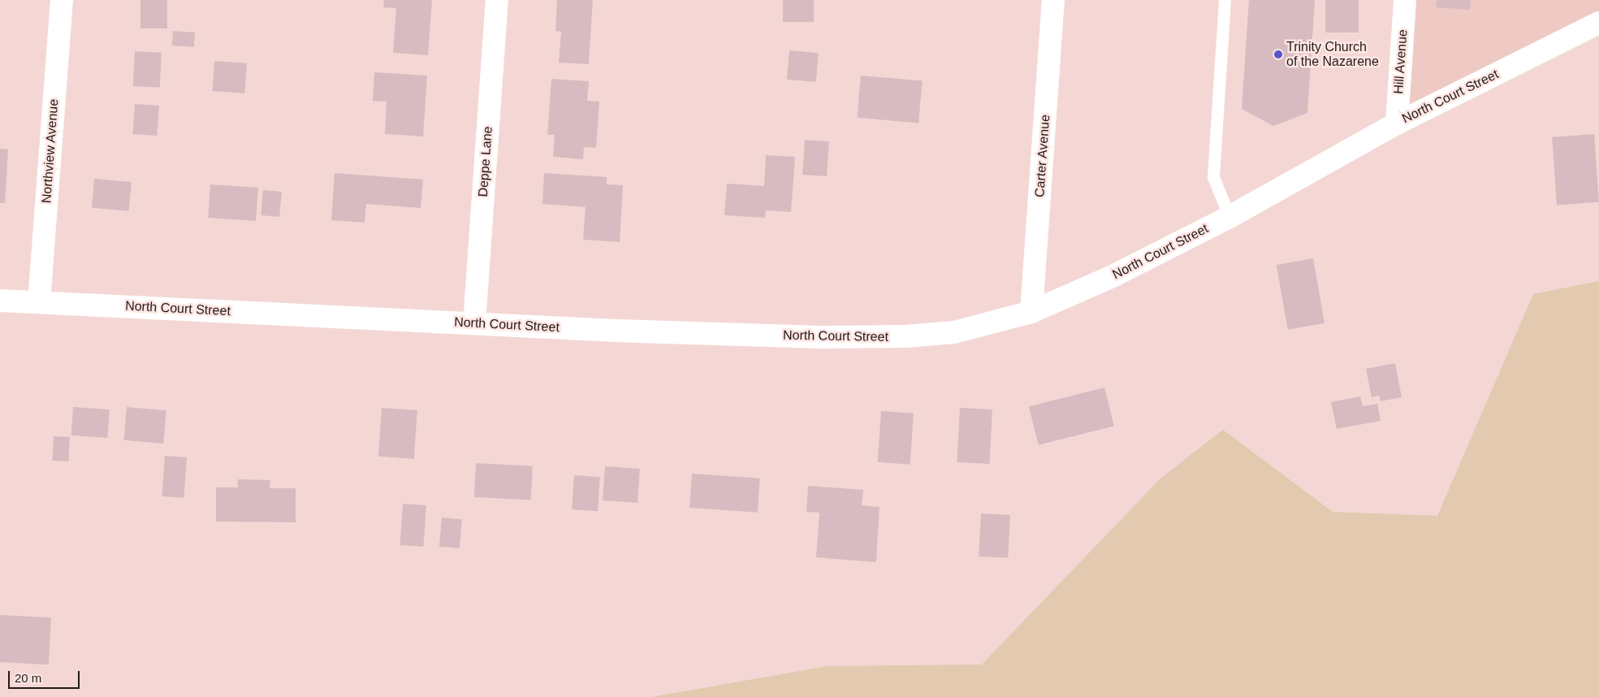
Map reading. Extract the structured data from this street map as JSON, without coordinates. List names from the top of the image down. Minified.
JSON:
{"streets":{"main road":["Hill Avenue","North Court Street","Northview Avenue","Carter Avenue","Deppe Lane"]},"crossings":[["Hill Avenue","North Court Street"],["North Court Street","Northview Avenue"],["North Court Street","Carter Avenue"],["North Court Street","Deppe Lane"]],"places":["Trinity Church of the Nazarene"],"scale_bar":"20 m"}
